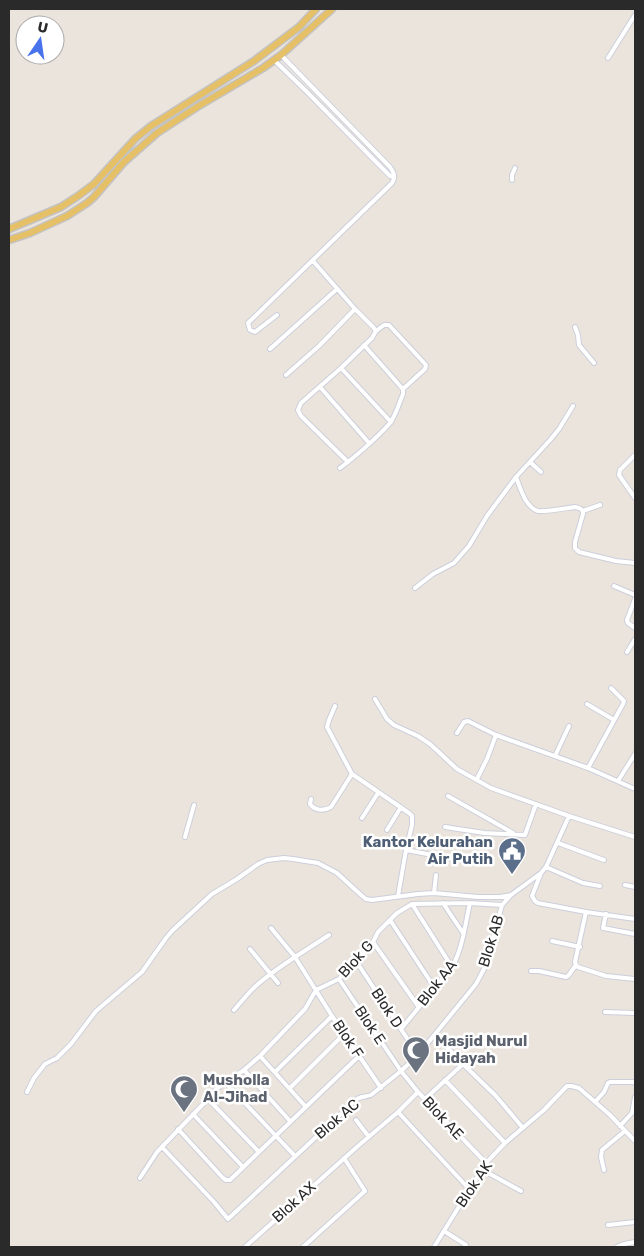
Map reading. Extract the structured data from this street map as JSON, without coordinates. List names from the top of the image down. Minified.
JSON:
{"streets":{"street":["Blok AB","Blok G","Blok AA","Blok D","Blok E","Blok F","Blok AE","Blok AC","Blok AK","Blok AX"]},"crossings":[["Blok AB","Blok D"],["Blok AB","Blok E"],["Blok AB","Blok F"],["Blok AB","Blok AE"],["Blok AB","Blok AC"],["Blok G","Blok D"],["Blok G","Blok E"],["Blok G","Blok F"],["Blok AA","Blok D"],["Blok E","Blok AE"],["Blok F","Blok AC"],["Blok AE","Blok AK"],["Blok AE","Blok AX"]],"places":{"public building":["Kantor Kelurahan Air Putih"],"mosque":["Masjid Nurul Hidayah","Musholla Al-Jihad"]},"north":"top"}
